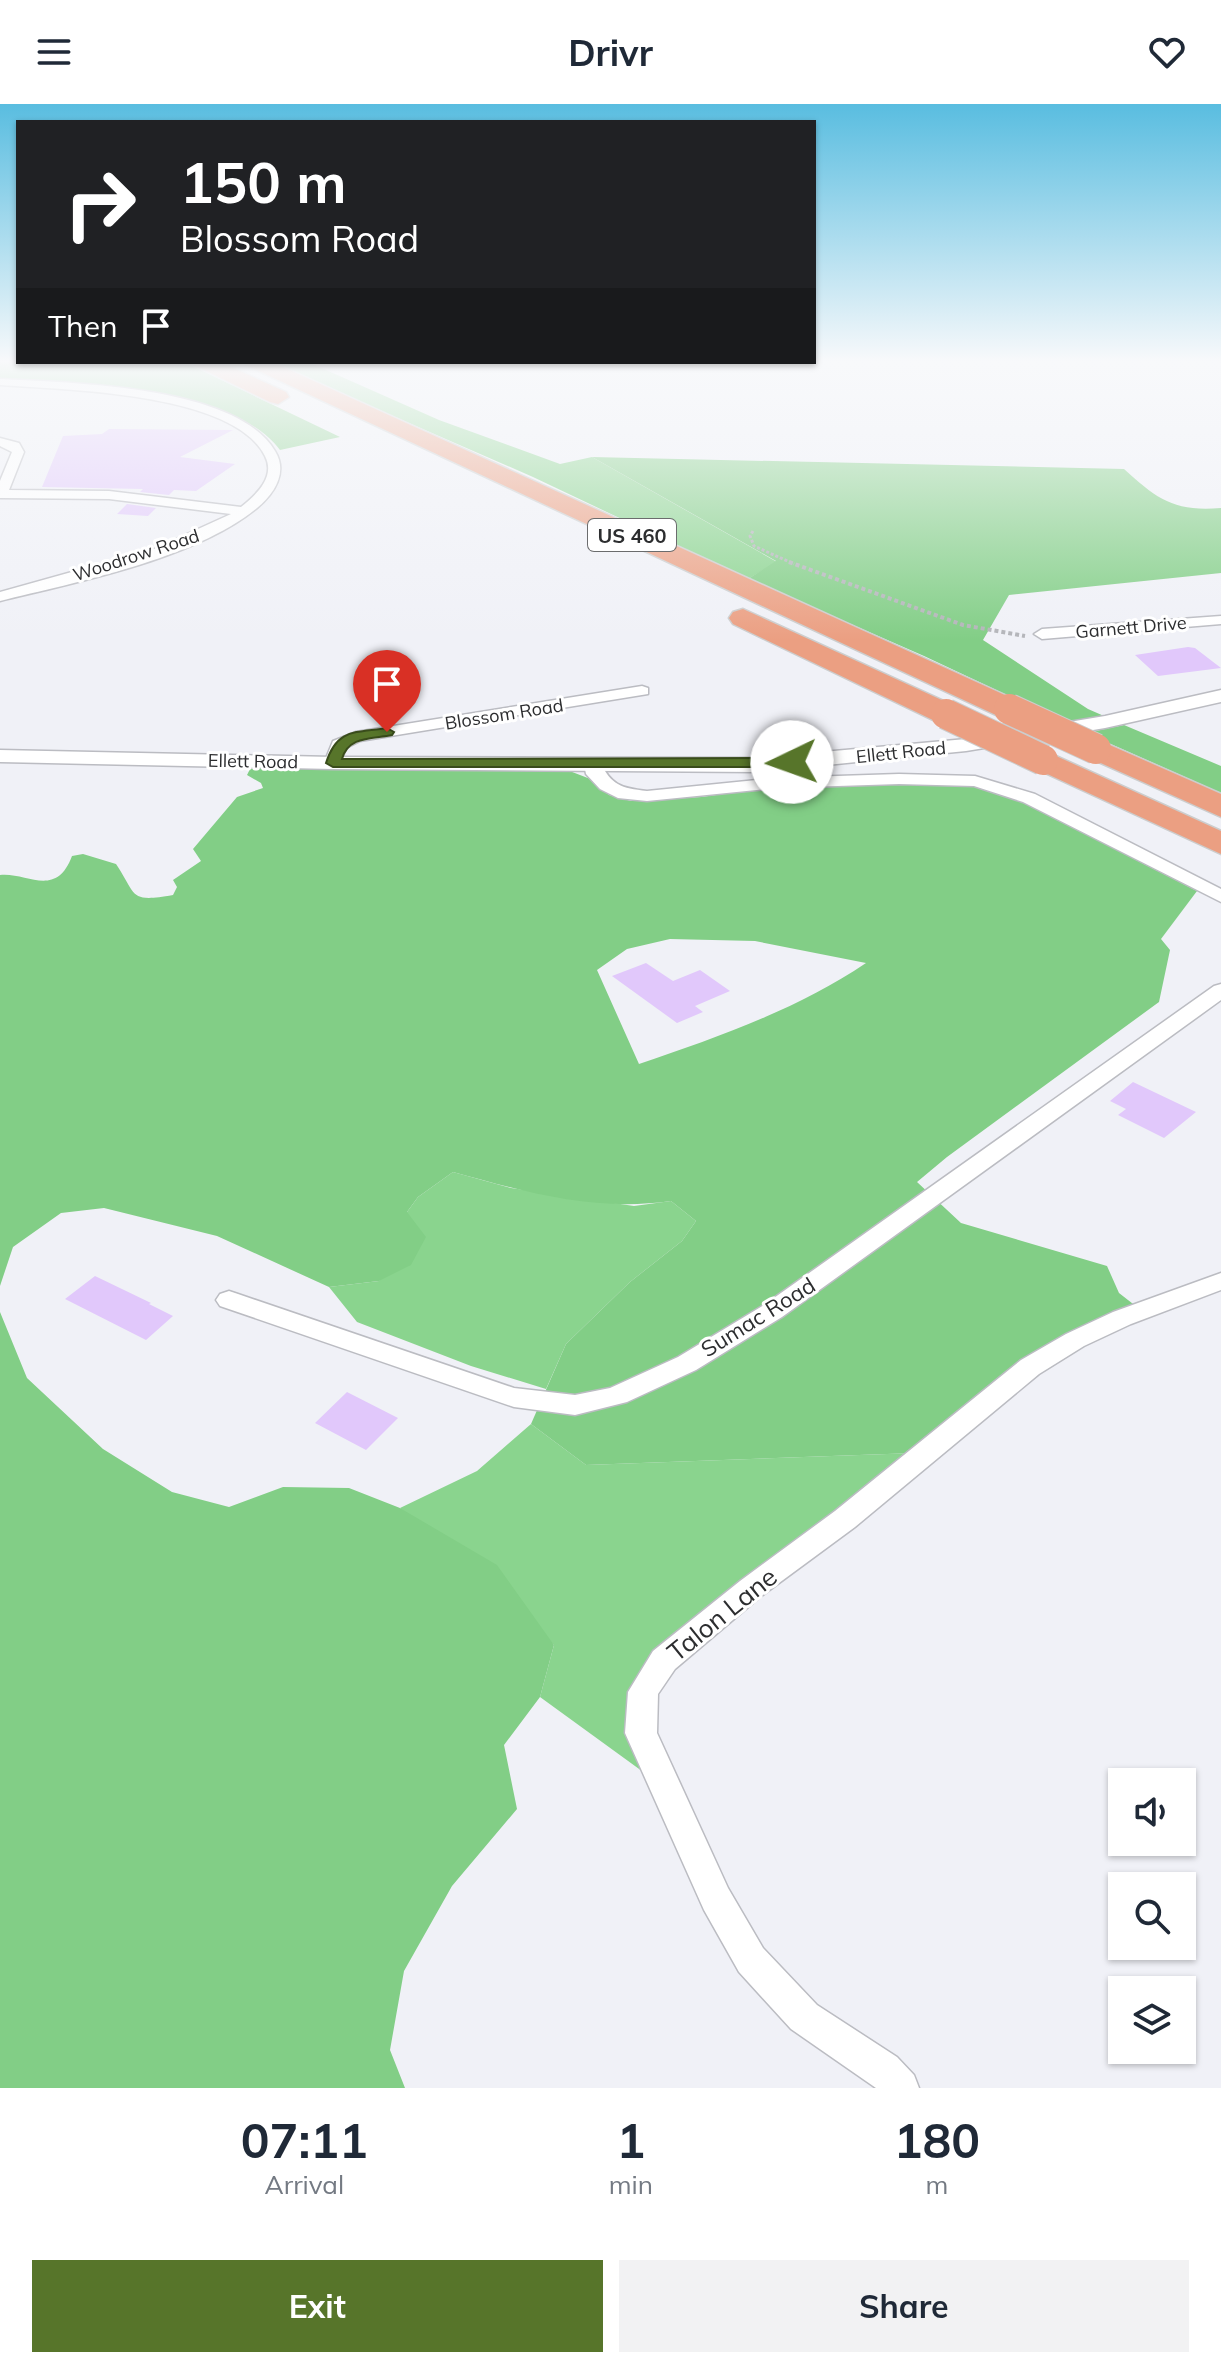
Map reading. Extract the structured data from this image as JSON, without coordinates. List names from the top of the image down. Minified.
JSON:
{"streets":{"highway":["US 460"],"street":["Woodrow Road","Garnett Drive","Blossom Road","Ellett Road","Sumac Road","Talon Lane"]},"crossings":[["Blossom Road","Ellett Road"]],"page":{"header":"Drivr","turn":["150 m","Blossom Road"],"then":"Then","eta":["07:11","Arrival","1","min","180","m"],"buttons":["Exit","Share"]}}
